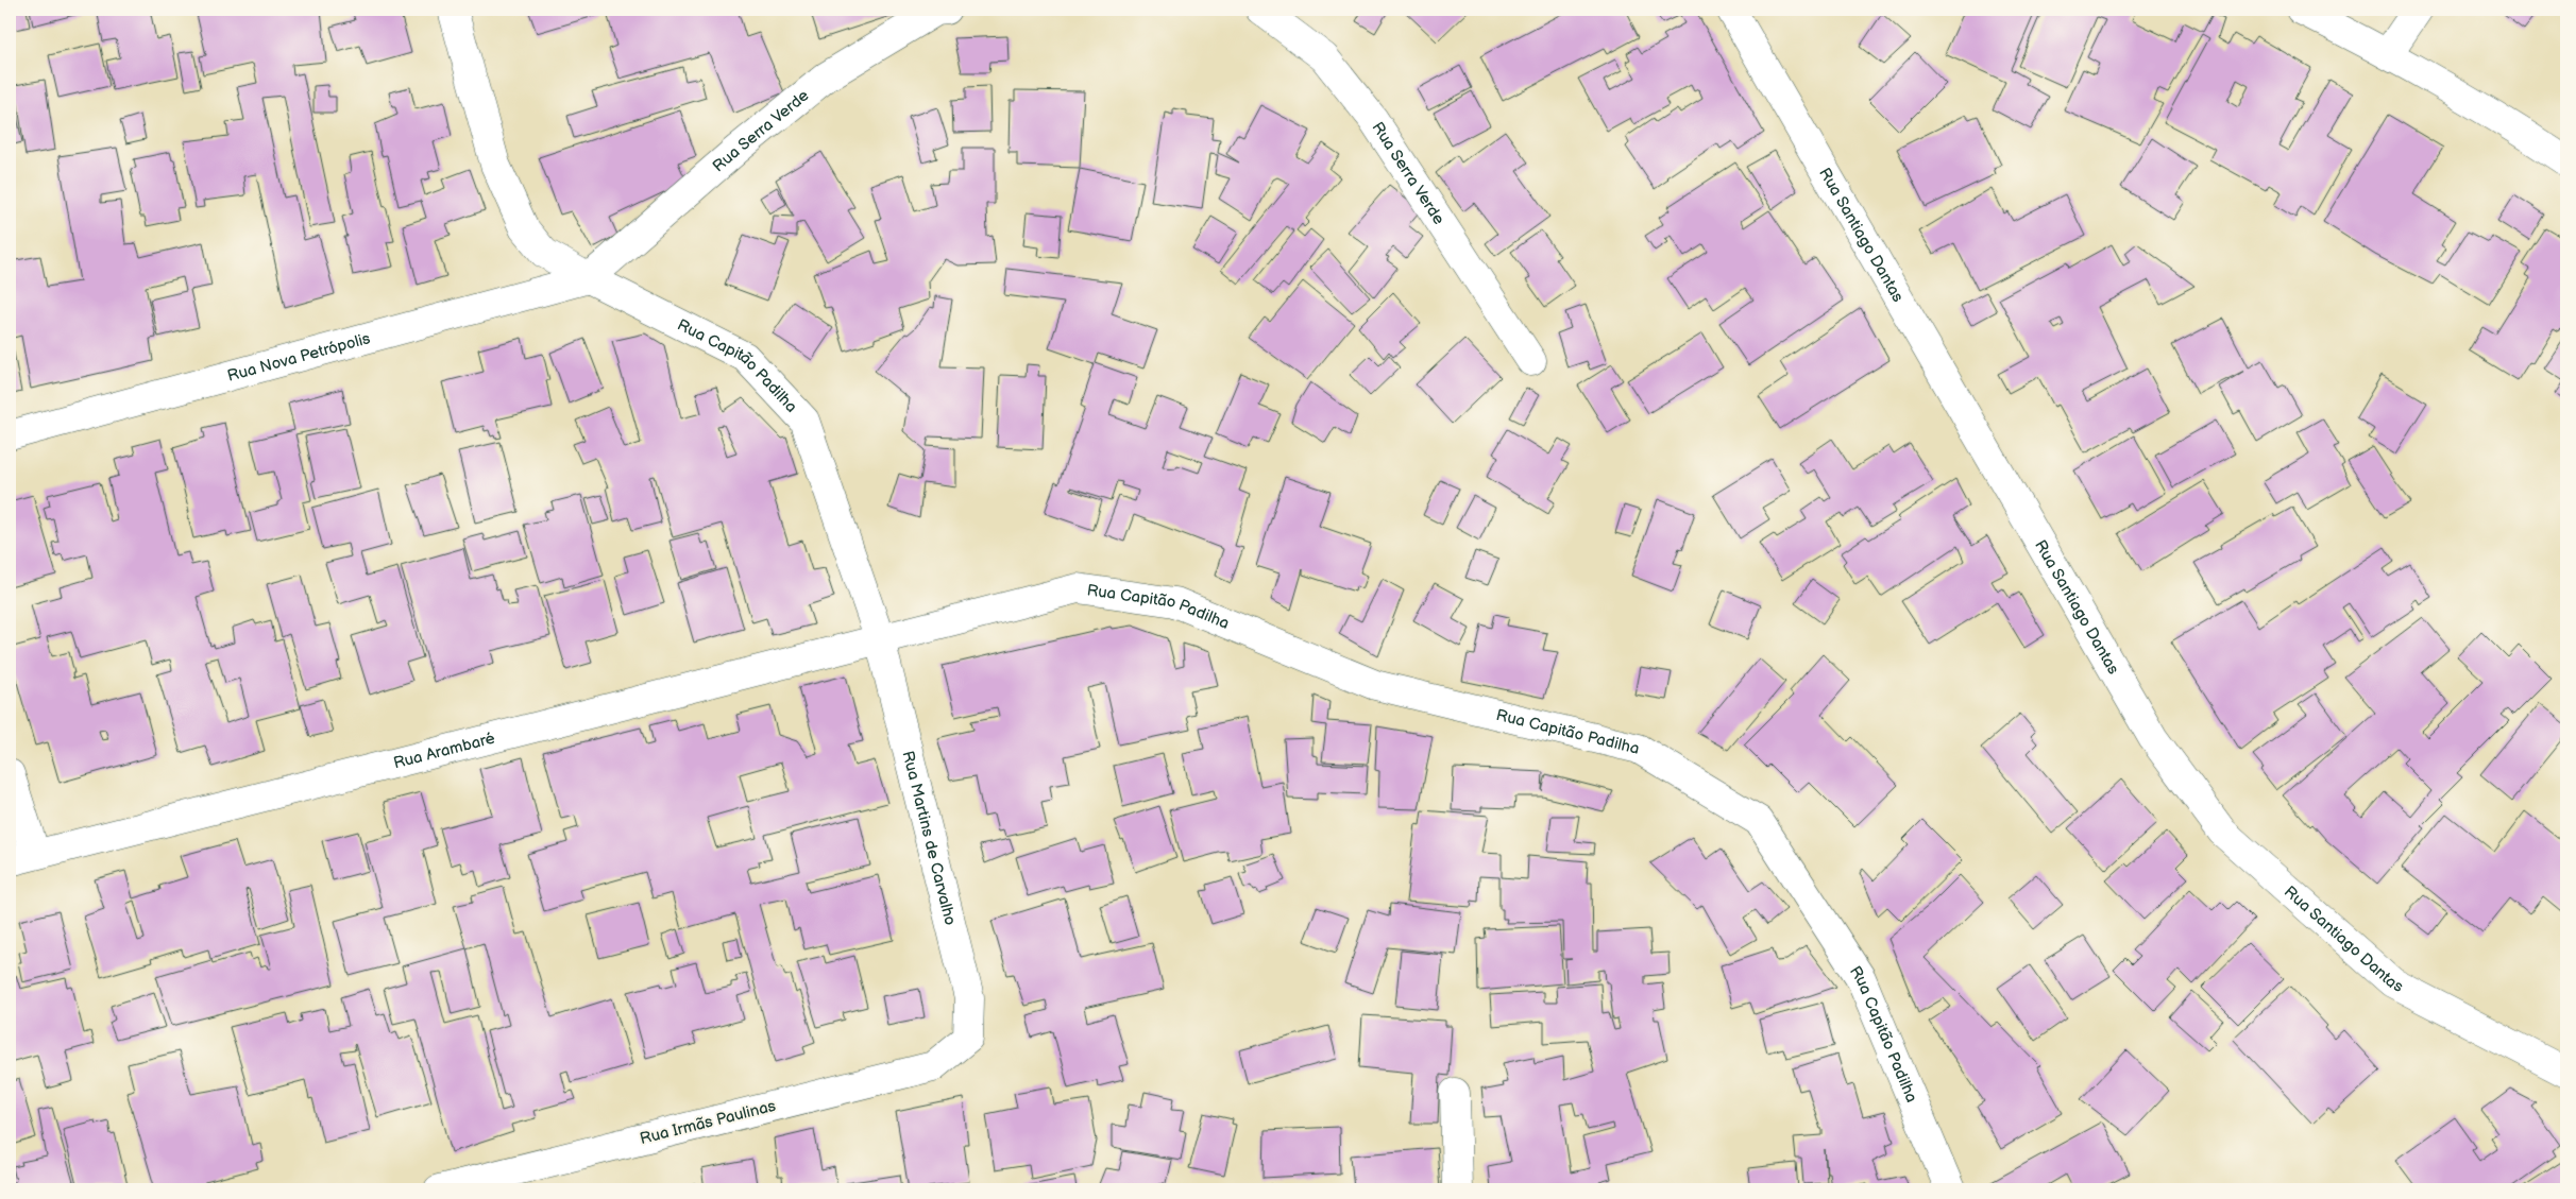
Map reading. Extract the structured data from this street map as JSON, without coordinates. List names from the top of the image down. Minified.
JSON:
{"streets":{"street":["Rua Serra Verde","Rua Santiago Dantas","Rua Nova Petrópolis","Rua Capitão Padilha","Rua Arambaré","Rua Martins de Carvalho","Rua Irmãs Paulinas"]},"crossings":[["Rua Serra Verde","Rua Nova Petrópolis"],["Rua Serra Verde","Rua Capitão Padilha"],["Rua Nova Petrópolis","Rua Capitão Padilha"],["Rua Capitão Padilha","Rua Arambaré"],["Rua Capitão Padilha","Rua Martins de Carvalho"],["Rua Arambaré","Rua Martins de Carvalho"],["Rua Martins de Carvalho","Rua Irmãs Paulinas"]]}
